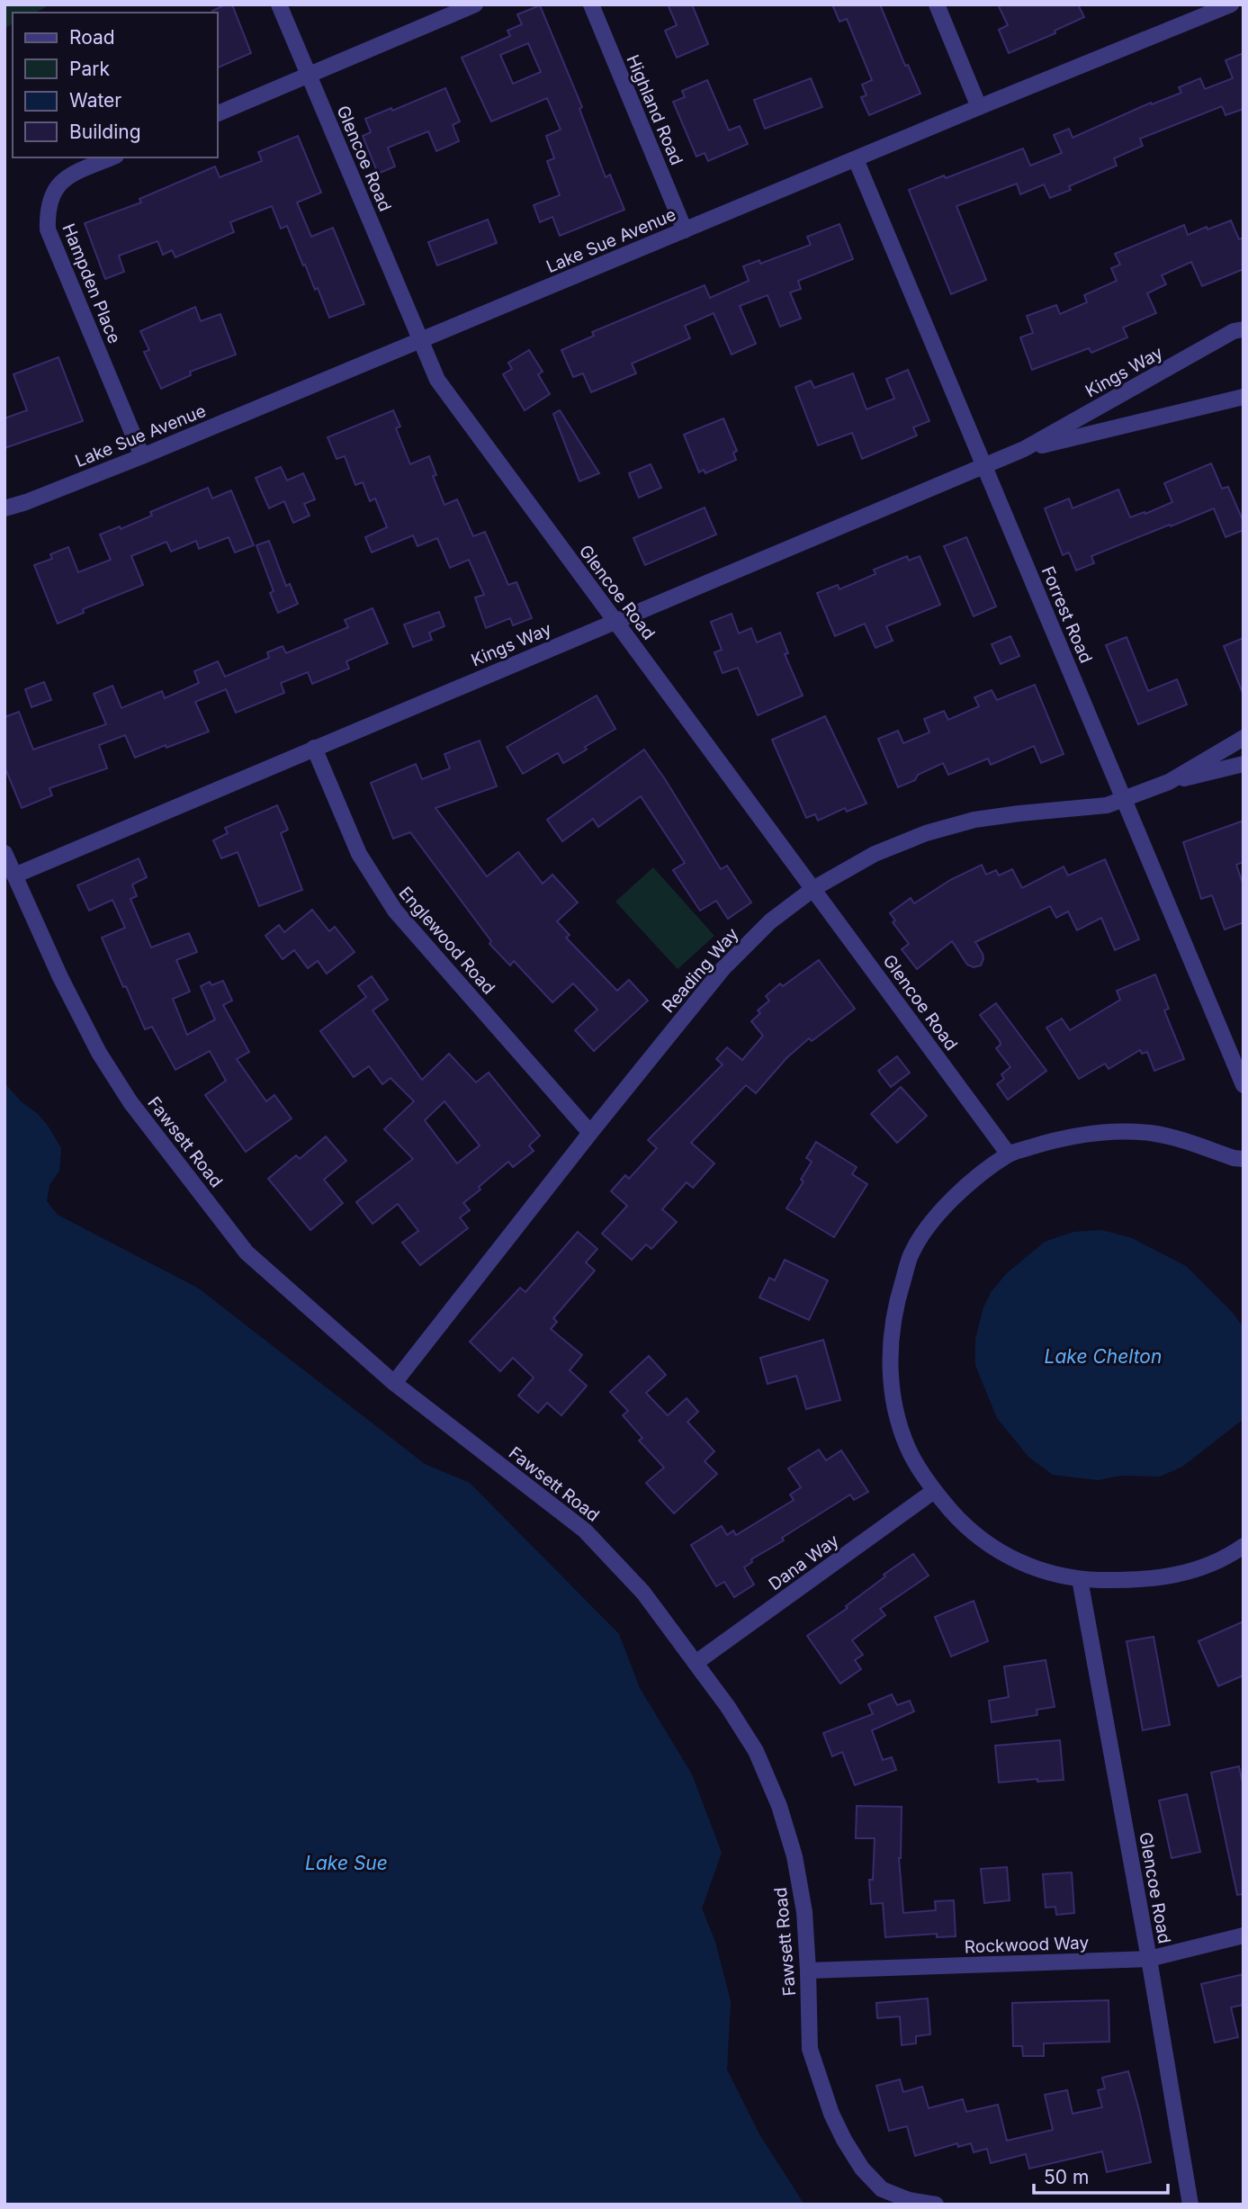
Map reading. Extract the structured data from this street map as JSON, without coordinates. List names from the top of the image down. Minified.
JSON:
{"streets":{"street":["Highland Road","Glencoe Road","Lake Sue Avenue","Hampden Place","Kings Way","Forrest Road","Englewood Road","Reading Way","Fawsett Road","Dana Way","Rockwood Way"]},"crossings":[["Highland Road","Lake Sue Avenue"],["Glencoe Road","Lake Sue Avenue"],["Glencoe Road","Kings Way"],["Glencoe Road","Reading Way"],["Glencoe Road","Rockwood Way"],["Lake Sue Avenue","Hampden Place"],["Lake Sue Avenue","Forrest Road"],["Kings Way","Forrest Road"],["Kings Way","Englewood Road"],["Kings Way","Fawsett Road"],["Forrest Road","Reading Way"],["Englewood Road","Reading Way"],["Reading Way","Fawsett Road"],["Fawsett Road","Dana Way"],["Fawsett Road","Rockwood Way"]],"water":["Lake Chelton","Lake Sue"],"legend":["Road","Park","Water","Building"],"scale_bar":"50 m"}
